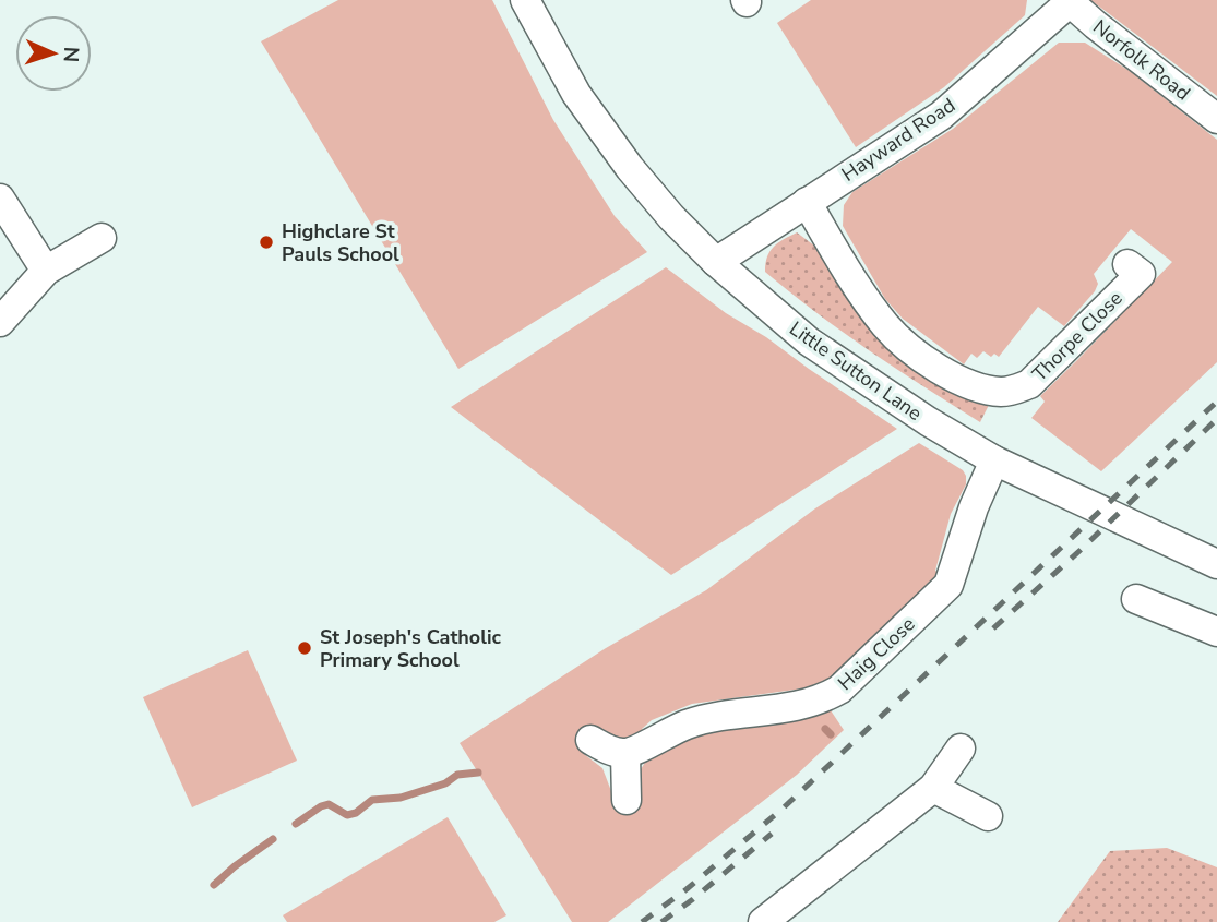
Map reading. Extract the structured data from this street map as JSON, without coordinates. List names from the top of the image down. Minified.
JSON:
{"streets":{"street":["Norfolk Road","Hayward Road","Thorpe Close","Little Sutton Lane","Haig Close"]},"crossings":[["Norfolk Road","Hayward Road"],["Hayward Road","Thorpe Close"],["Hayward Road","Little Sutton Lane"],["Little Sutton Lane","Haig Close"]],"places":["Highclare St Pauls School","St Joseph's Catholic Primary School"],"north":"right"}
